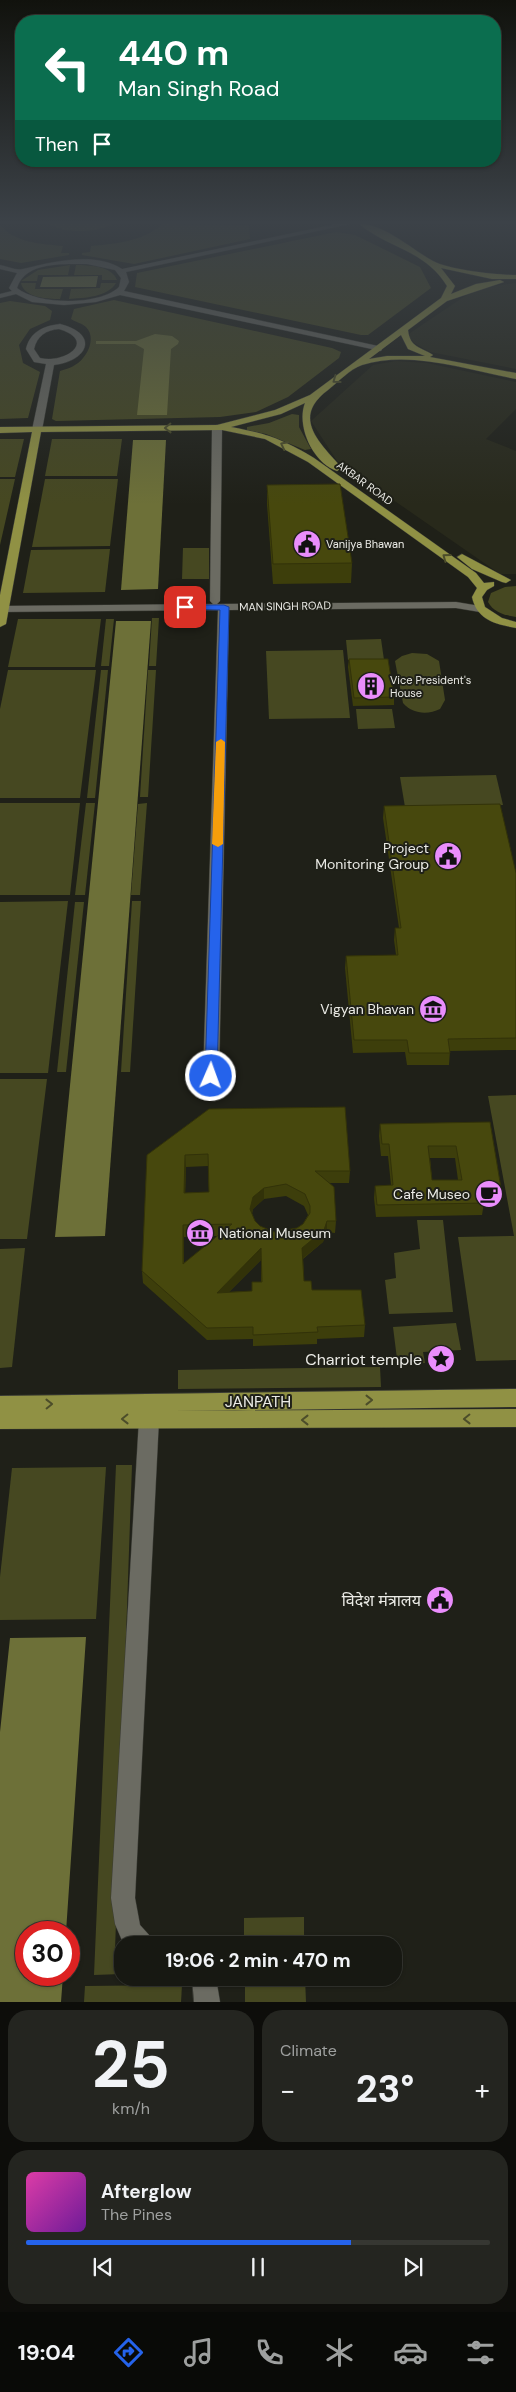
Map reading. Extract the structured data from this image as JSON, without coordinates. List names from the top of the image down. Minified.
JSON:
{"streets":{"main road":["AKBAR ROAD","JANPATH"],"street":["MAN SINGH ROAD"]},"crossings":[["AKBAR ROAD","MAN SINGH ROAD"]],"places":{"public building":["Vanijya Bhawan","Project Monitoring Group","विदेश मंत्रालय"],"building":["Vice President's House"],"museum":["Vigyan Bhavan","National Museum"],"cafe":["Cafe Museo"],"place":["Charriot temple"]},"page":{"turn":["440 m","Man Singh Road"],"then":"Then","limit":"30","trip":"19:06 · 2 min · 470 m","tile":[["25","km/h"],"Climate"],"heat":["−","23°","+"],"song":["Afterglow","The Pines"],"tabs":"19:04"}}
